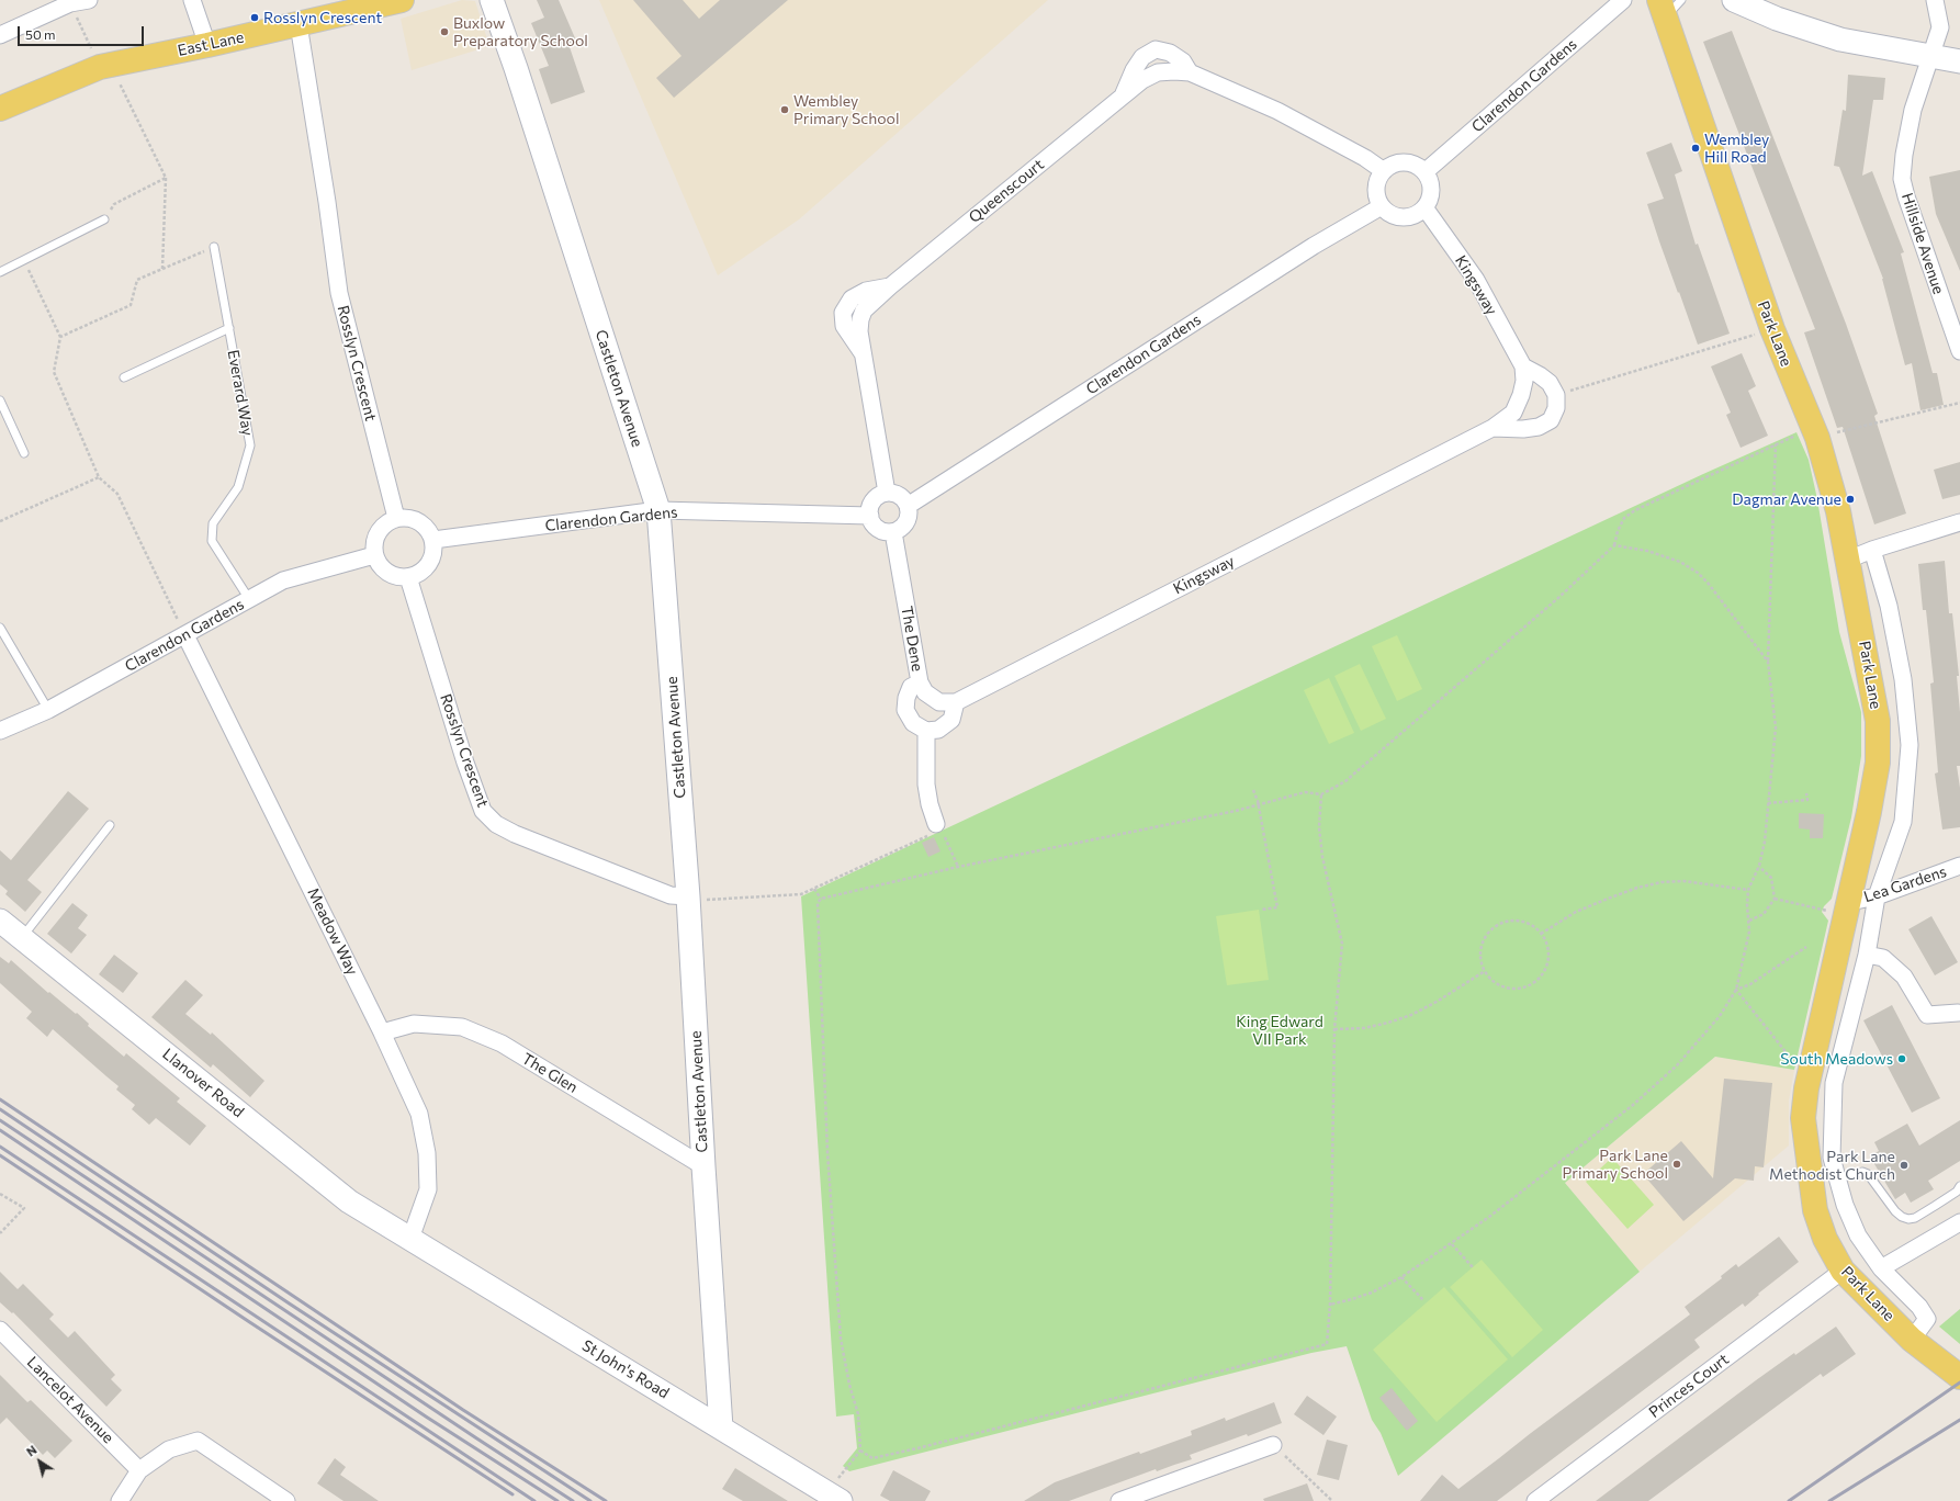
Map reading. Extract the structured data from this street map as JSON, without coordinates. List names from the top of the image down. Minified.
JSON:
{"streets":{"main road":["East Lane","Park Lane"],"street":["Clarendon Gardens","Queenscourt","Hillside Avenue","Kingsway","Rosslyn Crescent","Castleton Avenue","The Dene","Lea Gardens","Meadow Way","The Glen","Llanover Road","St John's Road","Princes Court","Lancelot Avenue"],"lane":["Everard Way"]},"crossings":[["East Lane","Rosslyn Crescent"],["Clarendon Gardens","Queenscourt"],["Clarendon Gardens","Kingsway"],["Clarendon Gardens","Rosslyn Crescent"],["Clarendon Gardens","Castleton Avenue"],["Clarendon Gardens","Everard Way"],["Clarendon Gardens","The Dene"],["Clarendon Gardens","Meadow Way"],["Queenscourt","Kingsway"],["Queenscourt","The Dene"],["Park Lane","Lea Gardens"],["Park Lane","Princes Court"],["Rosslyn Crescent","Castleton Avenue"],["Castleton Avenue","The Glen"],["Castleton Avenue","St John's Road"],["Meadow Way","The Glen"],["Meadow Way","Llanover Road"],["Meadow Way","St John's Road"],["Llanover Road","St John's Road"]],"parks":["King Edward VII Park"],"places":["Rosslyn Crescent","Buxlow Preparatory School","Wembley Primary School","Wembley Hill Road","Dagmar Avenue","South Meadows","Park Lane Primary School","Park Lane Methodist Church"],"scale_bar":"50 m","north":"top left"}
